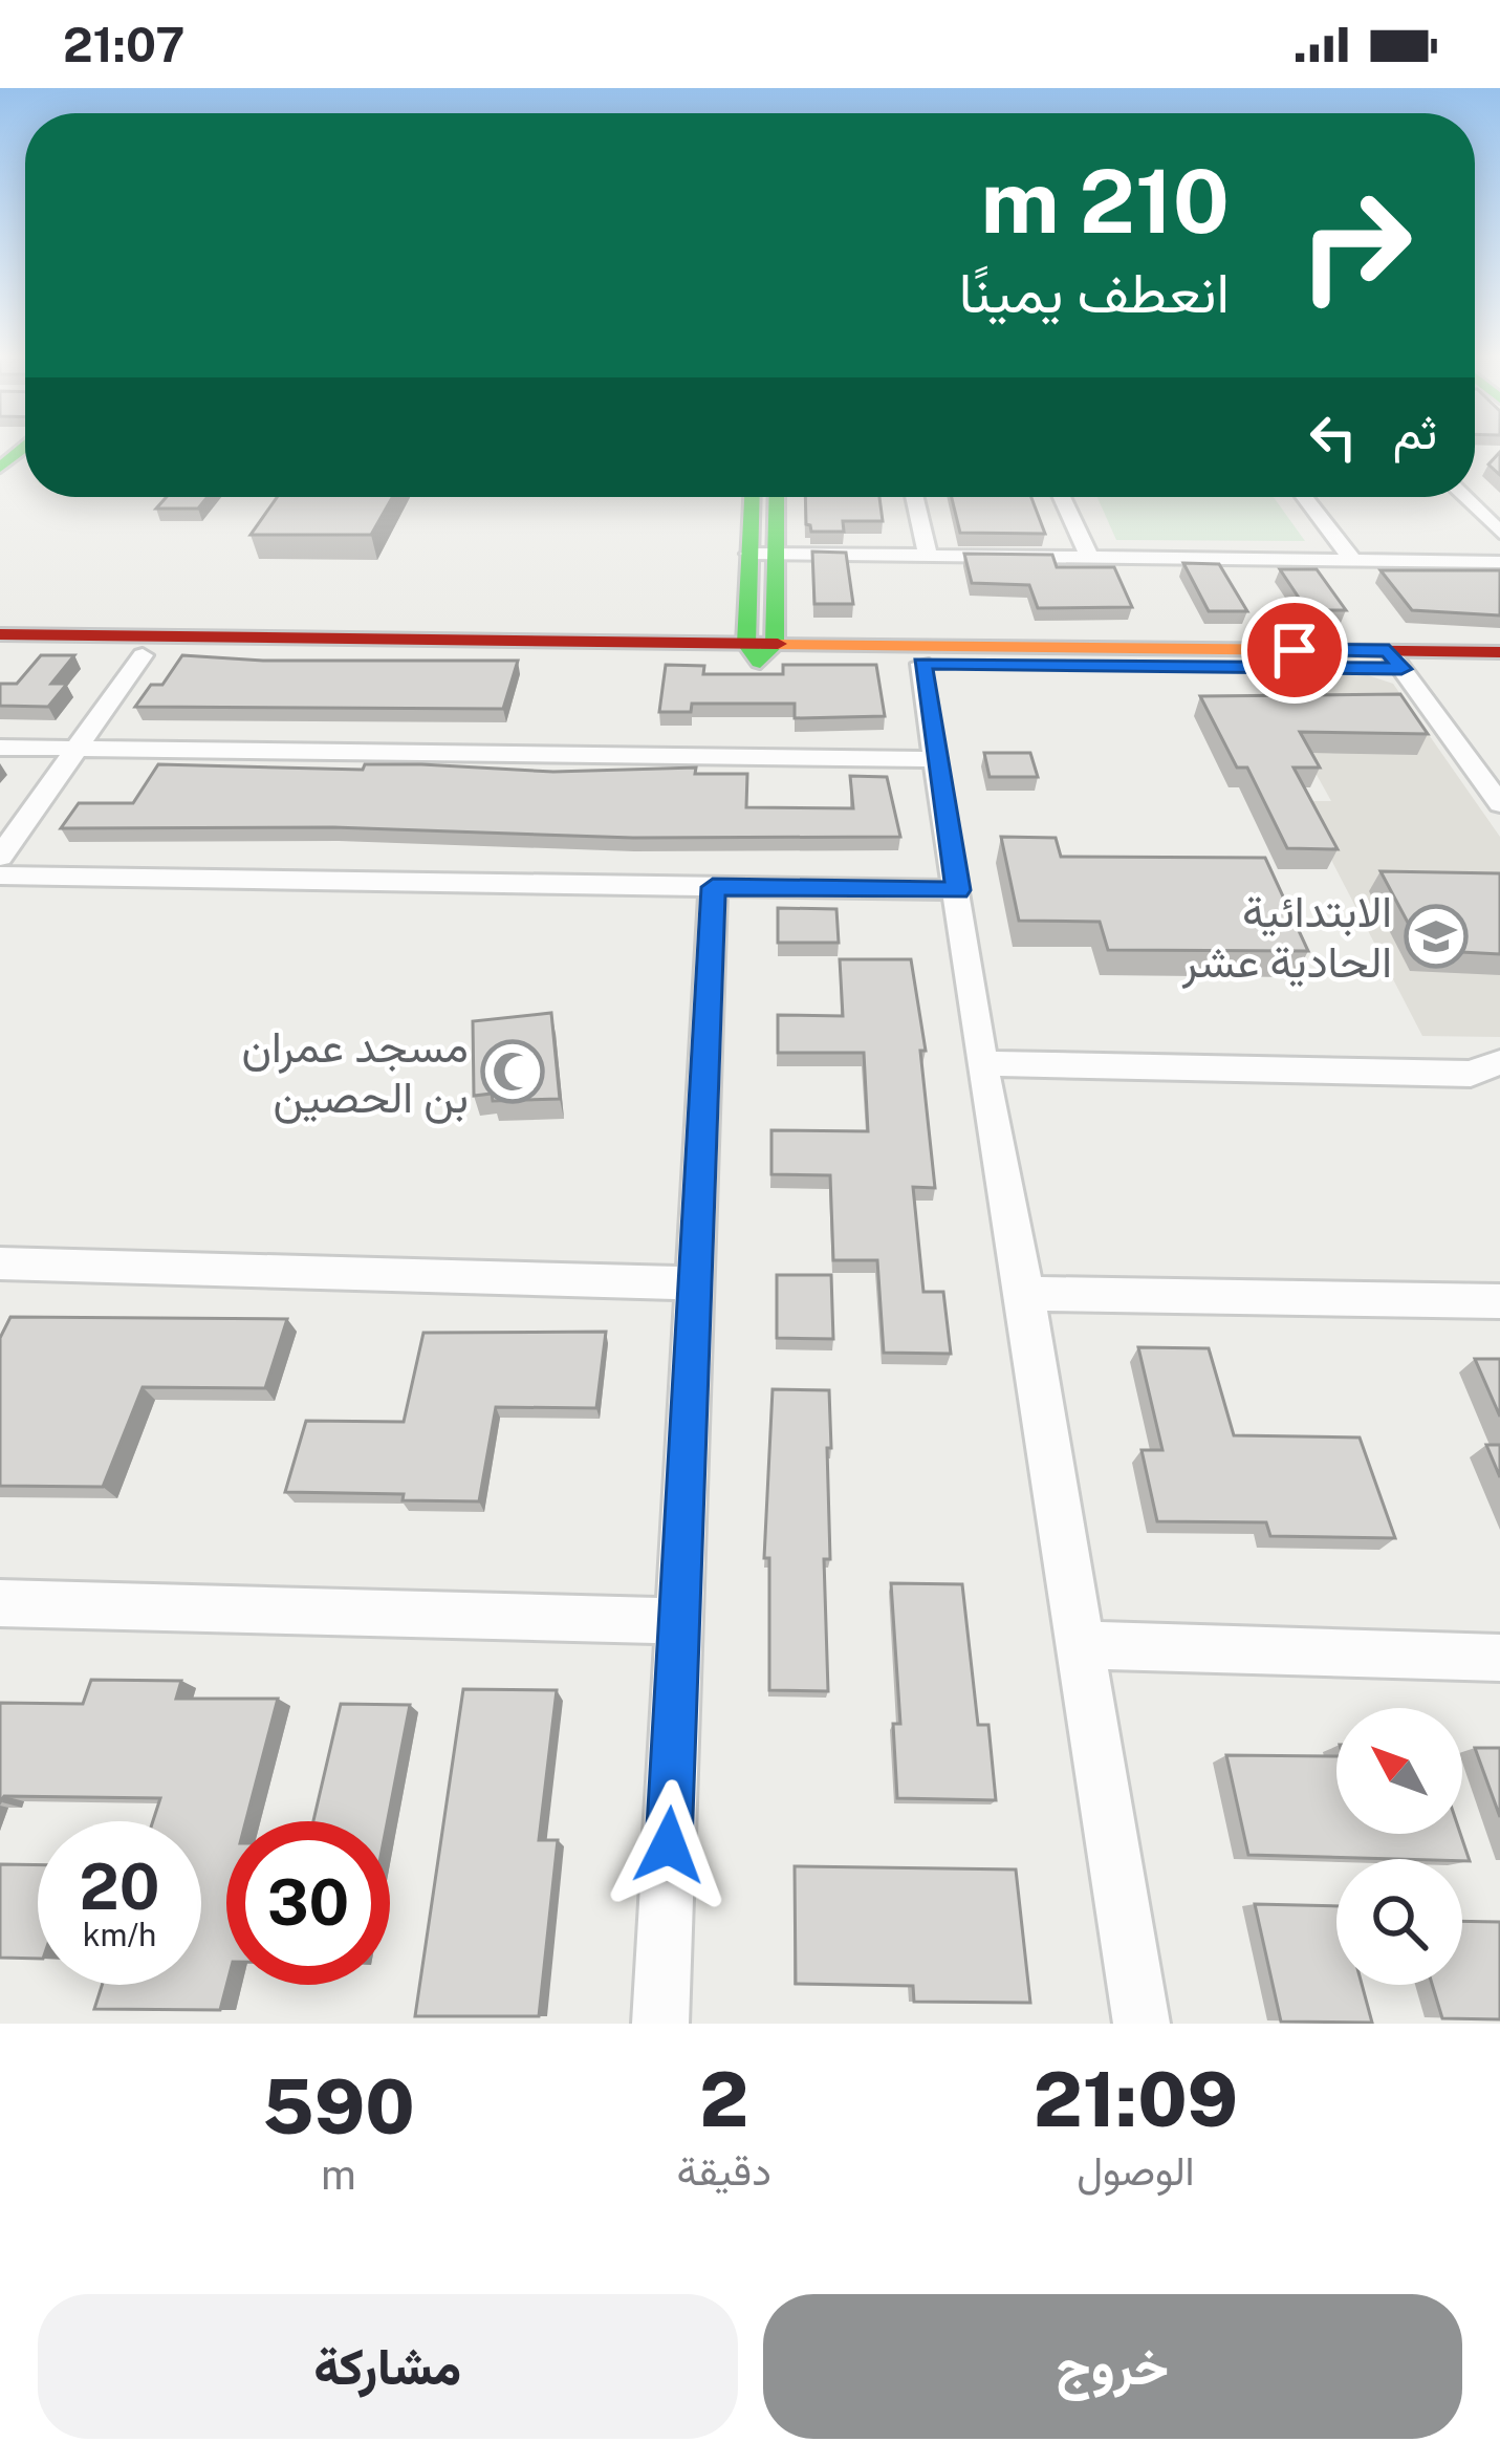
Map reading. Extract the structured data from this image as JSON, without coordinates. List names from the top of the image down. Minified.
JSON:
{"places":{"school or university":["الابتدائية الحادية عشر"],"mosque":["مسجد عمران بن الحصين"]},"north":"top left","page":{"status":"21:07","turn":["210 m","انعطف يمينًا"],"then":"ثم","speed":"20 km/h","limit":"30","eta":["21:09","الوصول","2","دقيقة","590","m"],"buttons":["خروج","مشاركة"]}}
